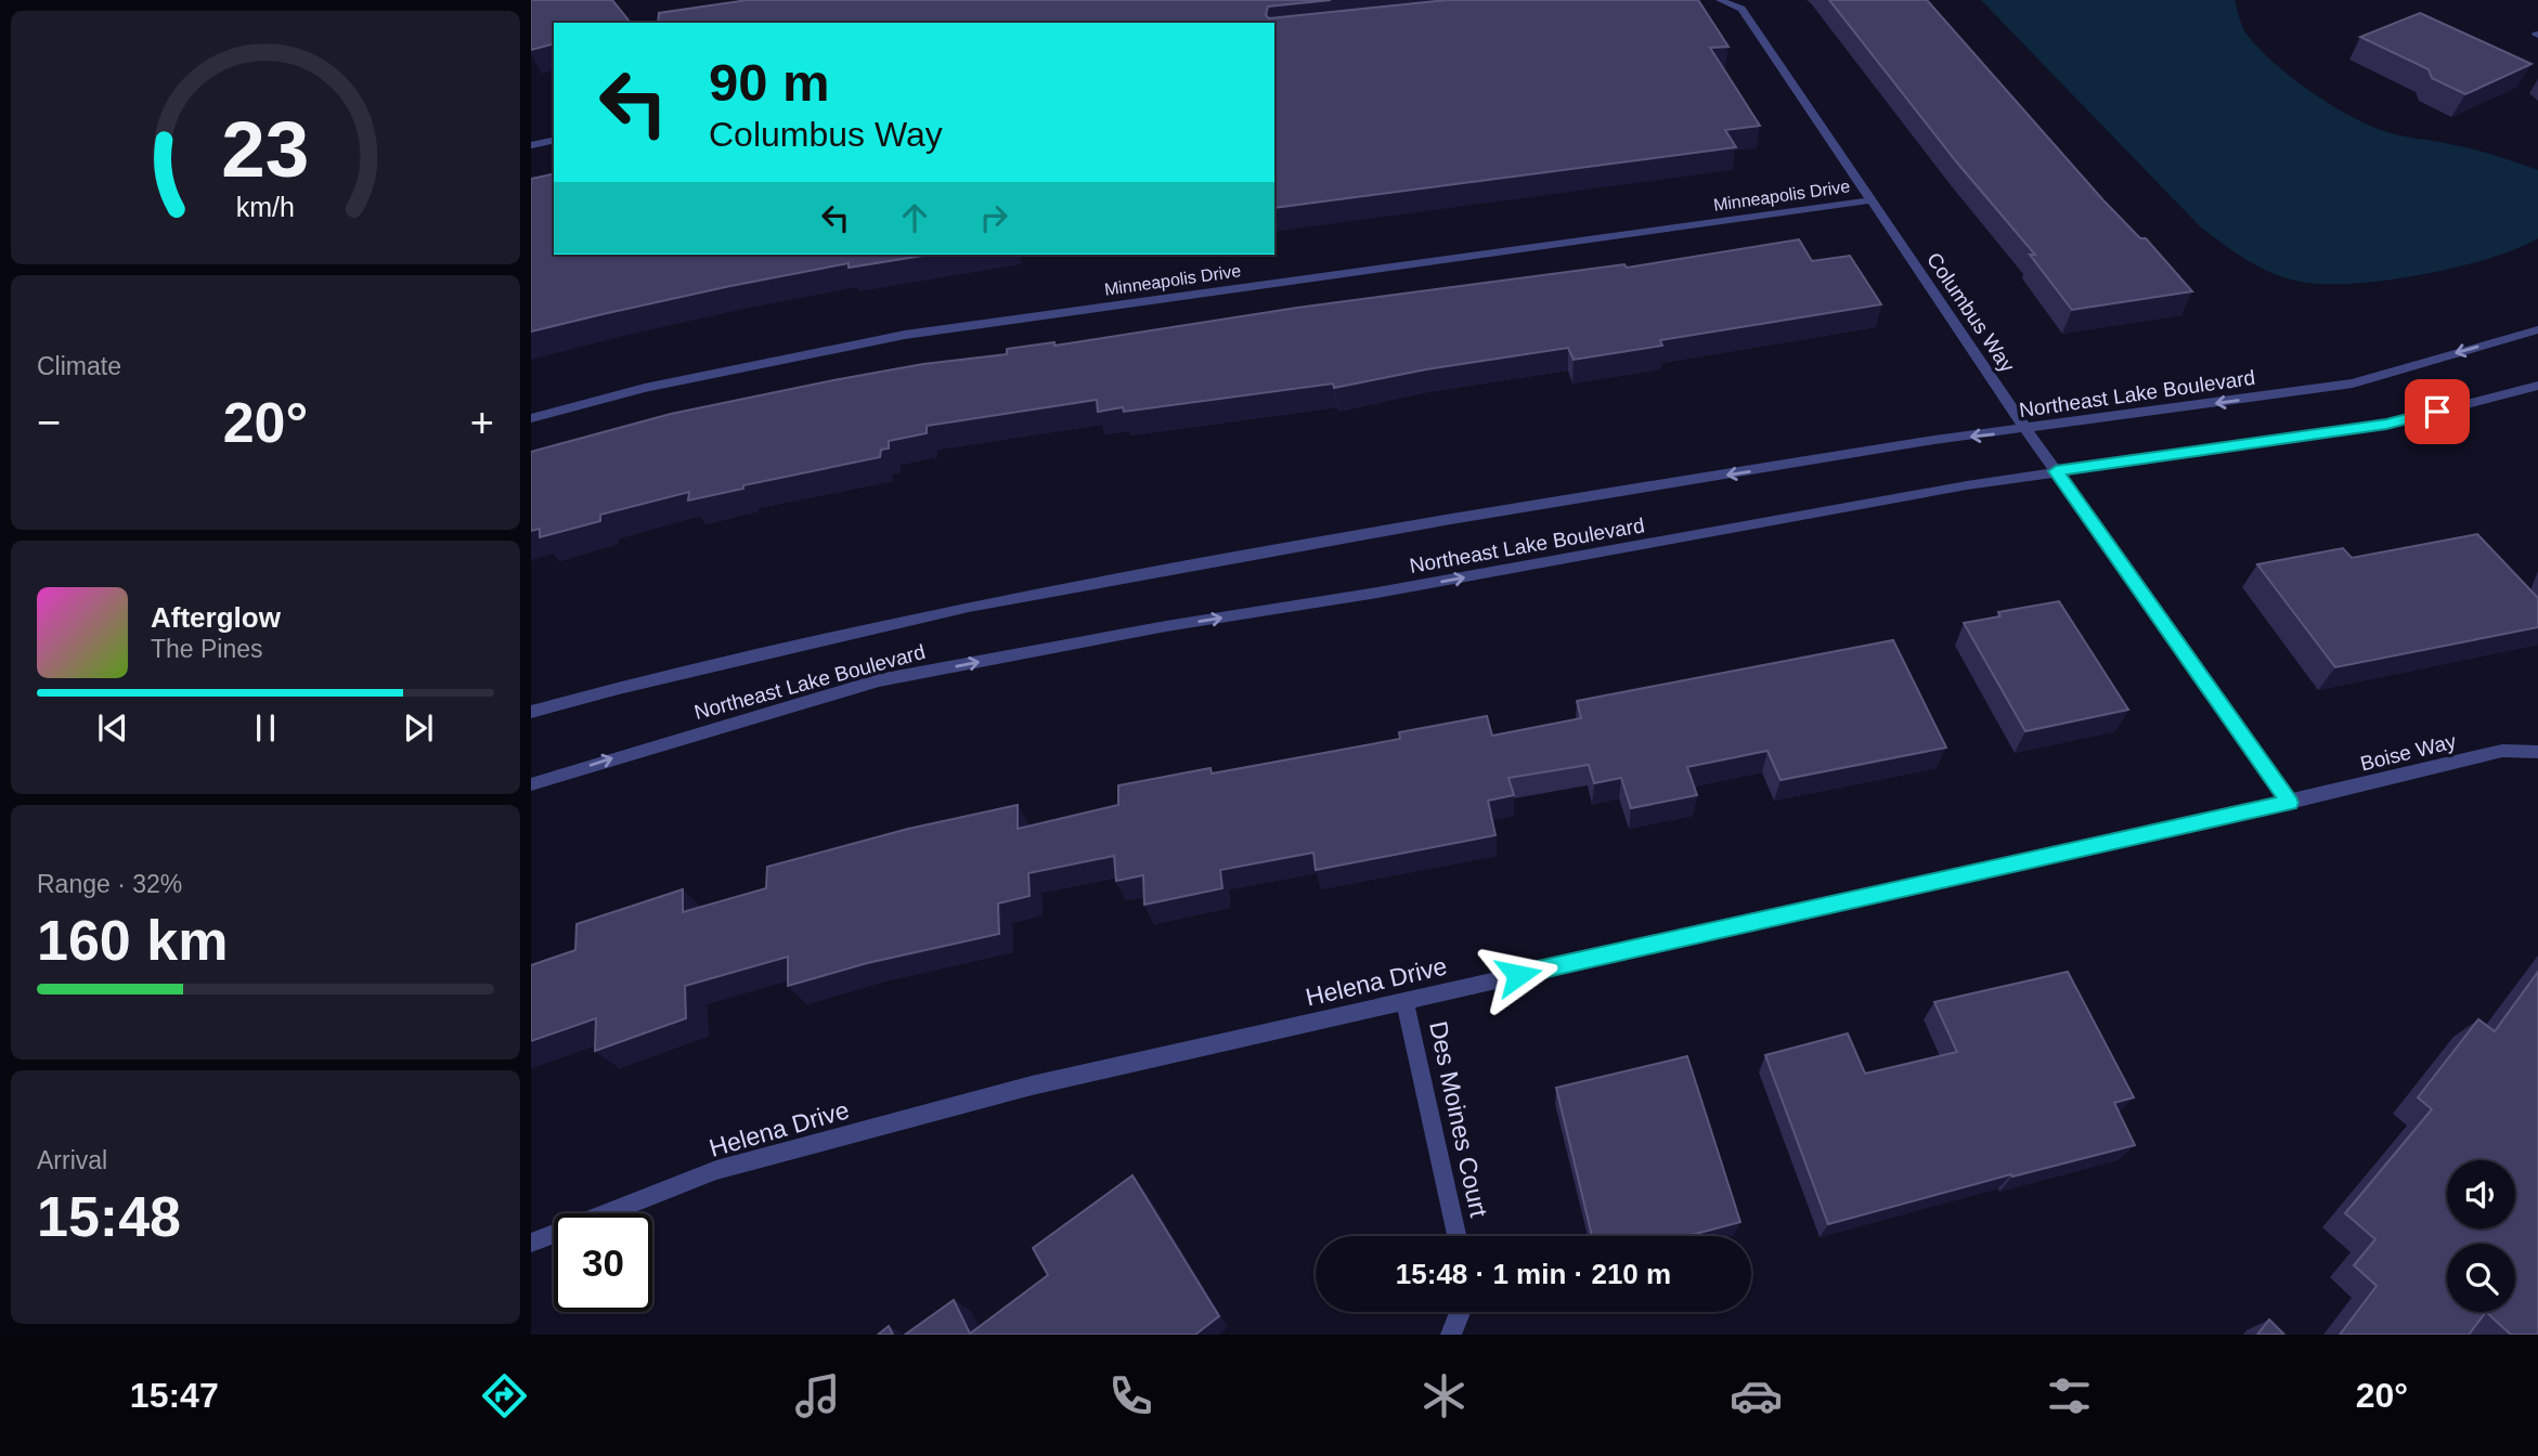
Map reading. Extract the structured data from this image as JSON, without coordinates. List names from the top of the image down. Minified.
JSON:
{"streets":{"street":["Minneapolis Drive","Columbus Way","Northeast Lake Boulevard","Boise Way","Helena Drive","Des Moines Court"]},"crossings":[["Minneapolis Drive","Columbus Way"],["Columbus Way","Northeast Lake Boulevard"],["Columbus Way","Boise Way"],["Columbus Way","Helena Drive"],["Boise Way","Helena Drive"],["Helena Drive","Des Moines Court"]],"page":{"turn":["90 m","Columbus Way"],"tile":["Climate",["Range · 32%","160 km"],["Arrival","15:48"]],"heat":["−","20°","+"],"song":["Afterglow","The Pines"],"limit":"30","trip":"15:48 · 1 min · 210 m","tabs":["15:47","20°"],"gauge":["23","km/h"]}}
